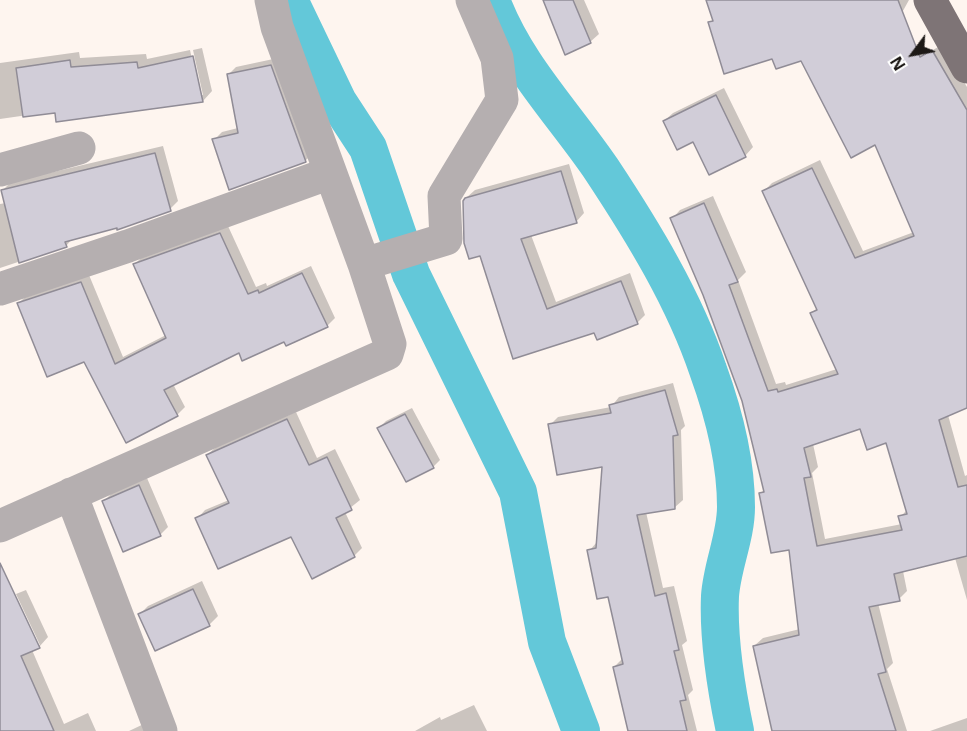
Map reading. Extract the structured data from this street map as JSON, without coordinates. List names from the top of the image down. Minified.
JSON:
{"north":"bottom left"}
